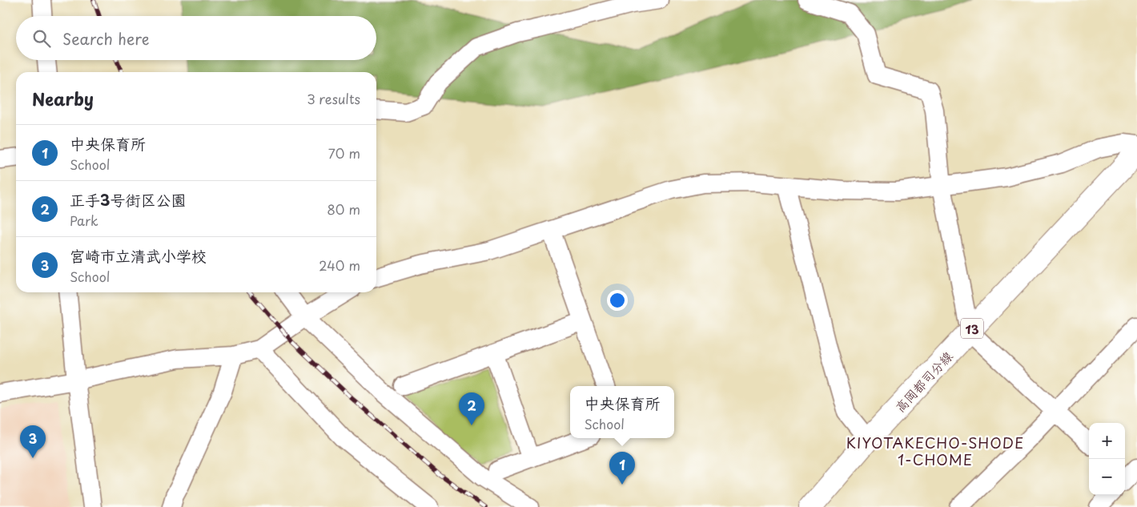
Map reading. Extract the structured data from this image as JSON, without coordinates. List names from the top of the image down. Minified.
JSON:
{"streets":{"main road":["13","高岡都司分線"]},"districts":["KIYOTAKECHO-SHODE 1-CHOME"],"page":{"search":"Search here","heading":["Nearby","3 results"],"list":[{"mark":"1","name":"中央保育所","note":"School","value":"70 m"},{"mark":"2","name":"正手3号街区公園","note":"Park","value":"80 m"},{"mark":"3","name":"宮崎市立清武小学校","note":"School","value":"240 m"}],"popup":["中央保育所","School"],"pins":["2","3","1"],"map_buttons":["+","−"]}}
